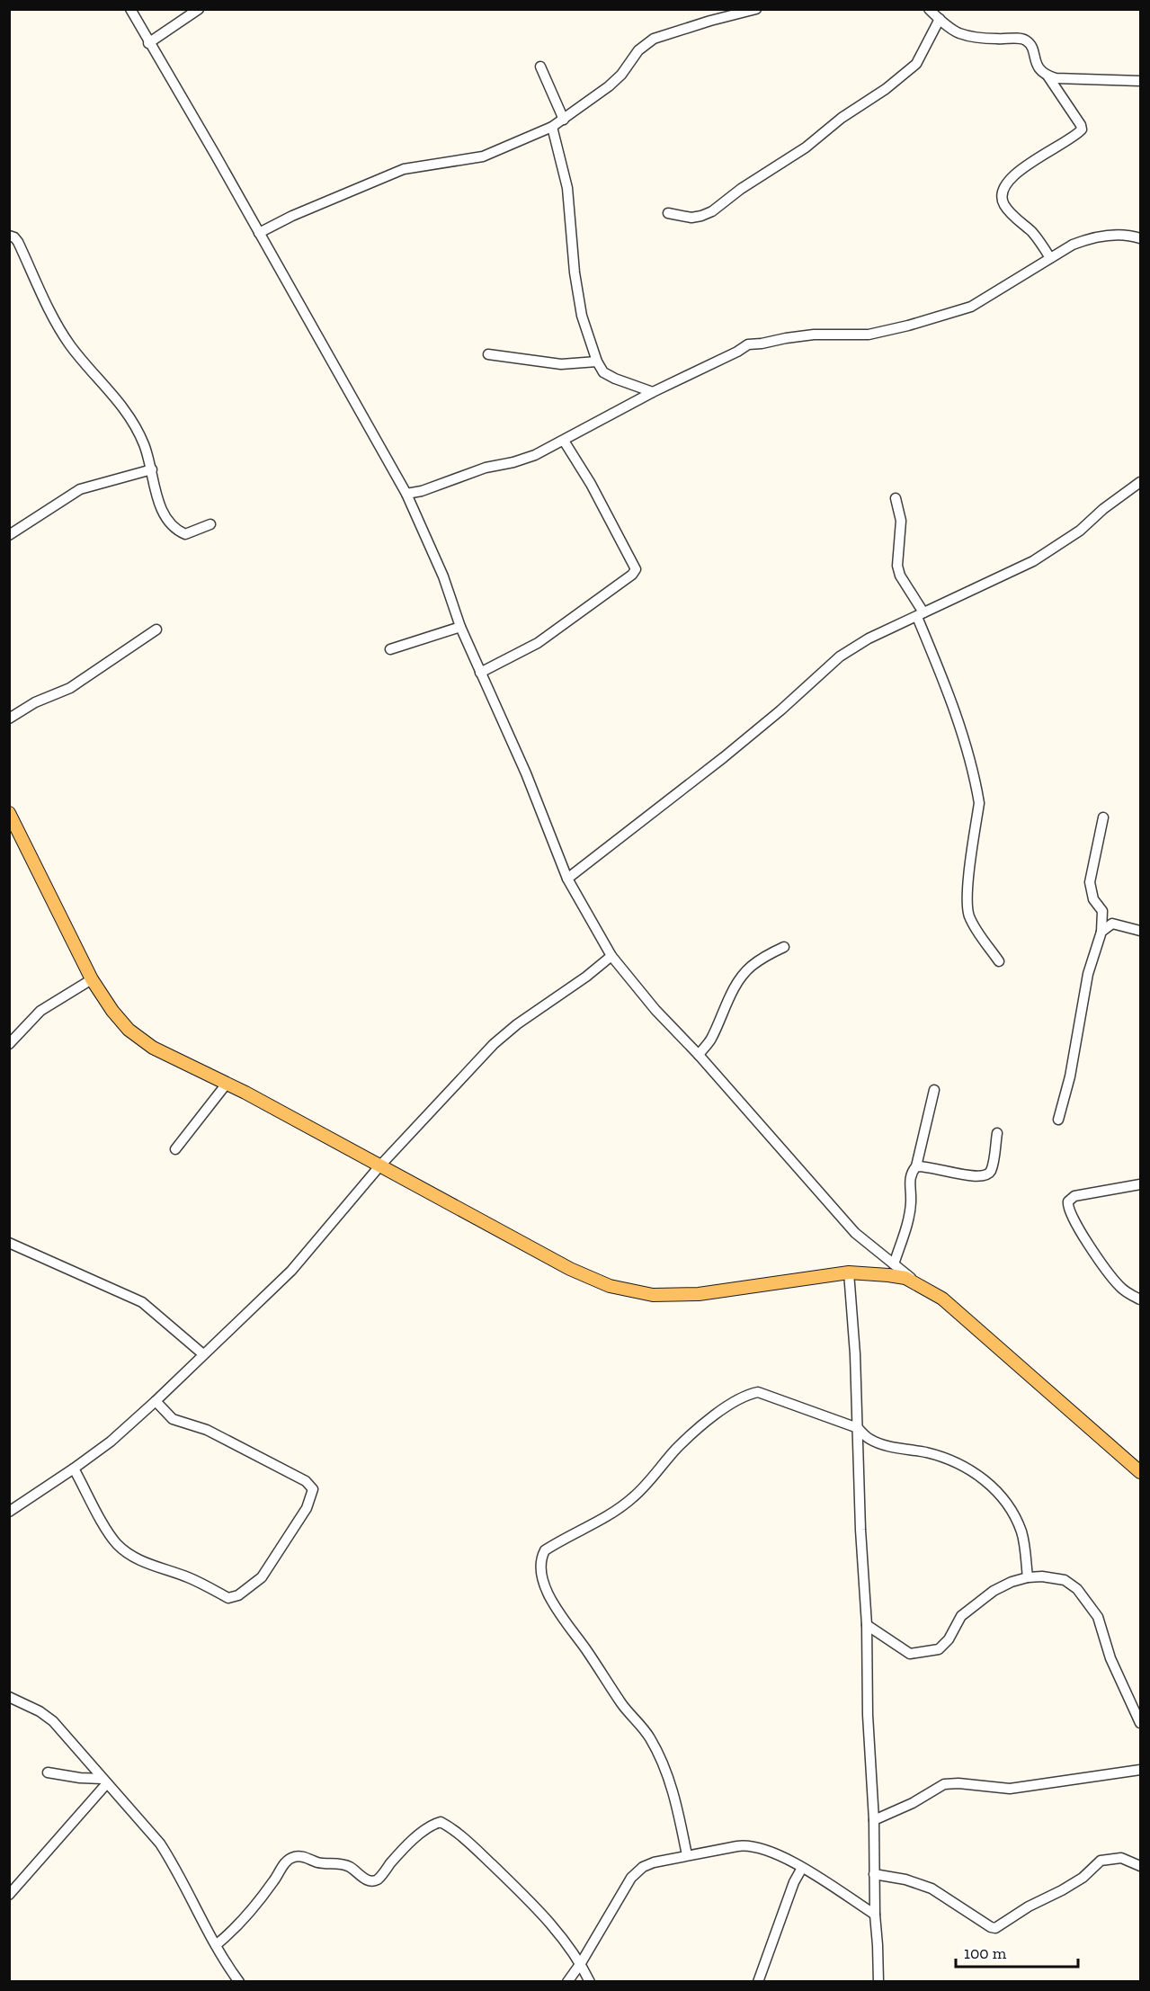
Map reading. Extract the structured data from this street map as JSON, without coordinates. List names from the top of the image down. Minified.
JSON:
{"scale_bar":"100 m"}
